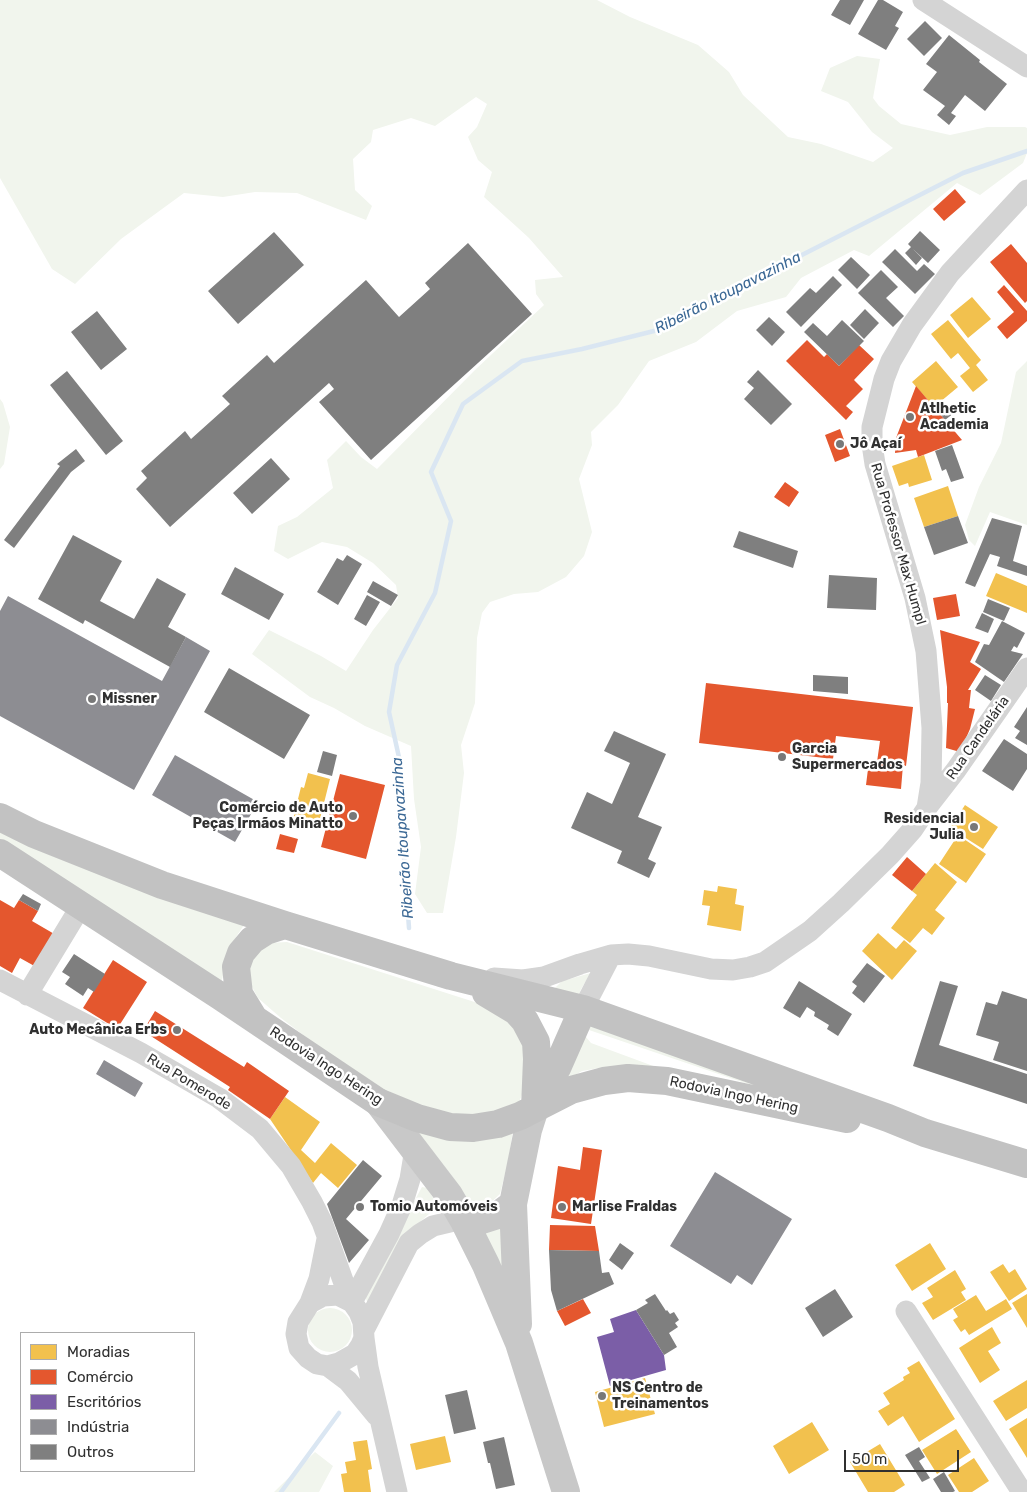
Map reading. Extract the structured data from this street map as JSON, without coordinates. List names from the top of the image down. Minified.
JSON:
{"streets":{"highway":["Rodovia Ingo Hering"],"street":["Rua Professor Max Humpl","Rua Candelária","Rua Pomerode"]},"crossings":[["Rua Professor Max Humpl","Rua Candelária"],["Rua Professor Max Humpl","Rodovia Ingo Hering"]],"water":["Ribeirão Itoupavazinha"],"places":["Atlhetic Academia","Jô Açaí","Missner","Garcia Supermercados","Comércio de Auto Peças Irmãos Minatto","Residencial Julia","Auto Mecânica Erbs","Tomio Automóveis","Marlise Fraldas","NS Centro de Treinamentos"],"legend":["Moradias","Comércio","Escritórios","Indústria","Outros"],"scale_bar":"50 m"}
